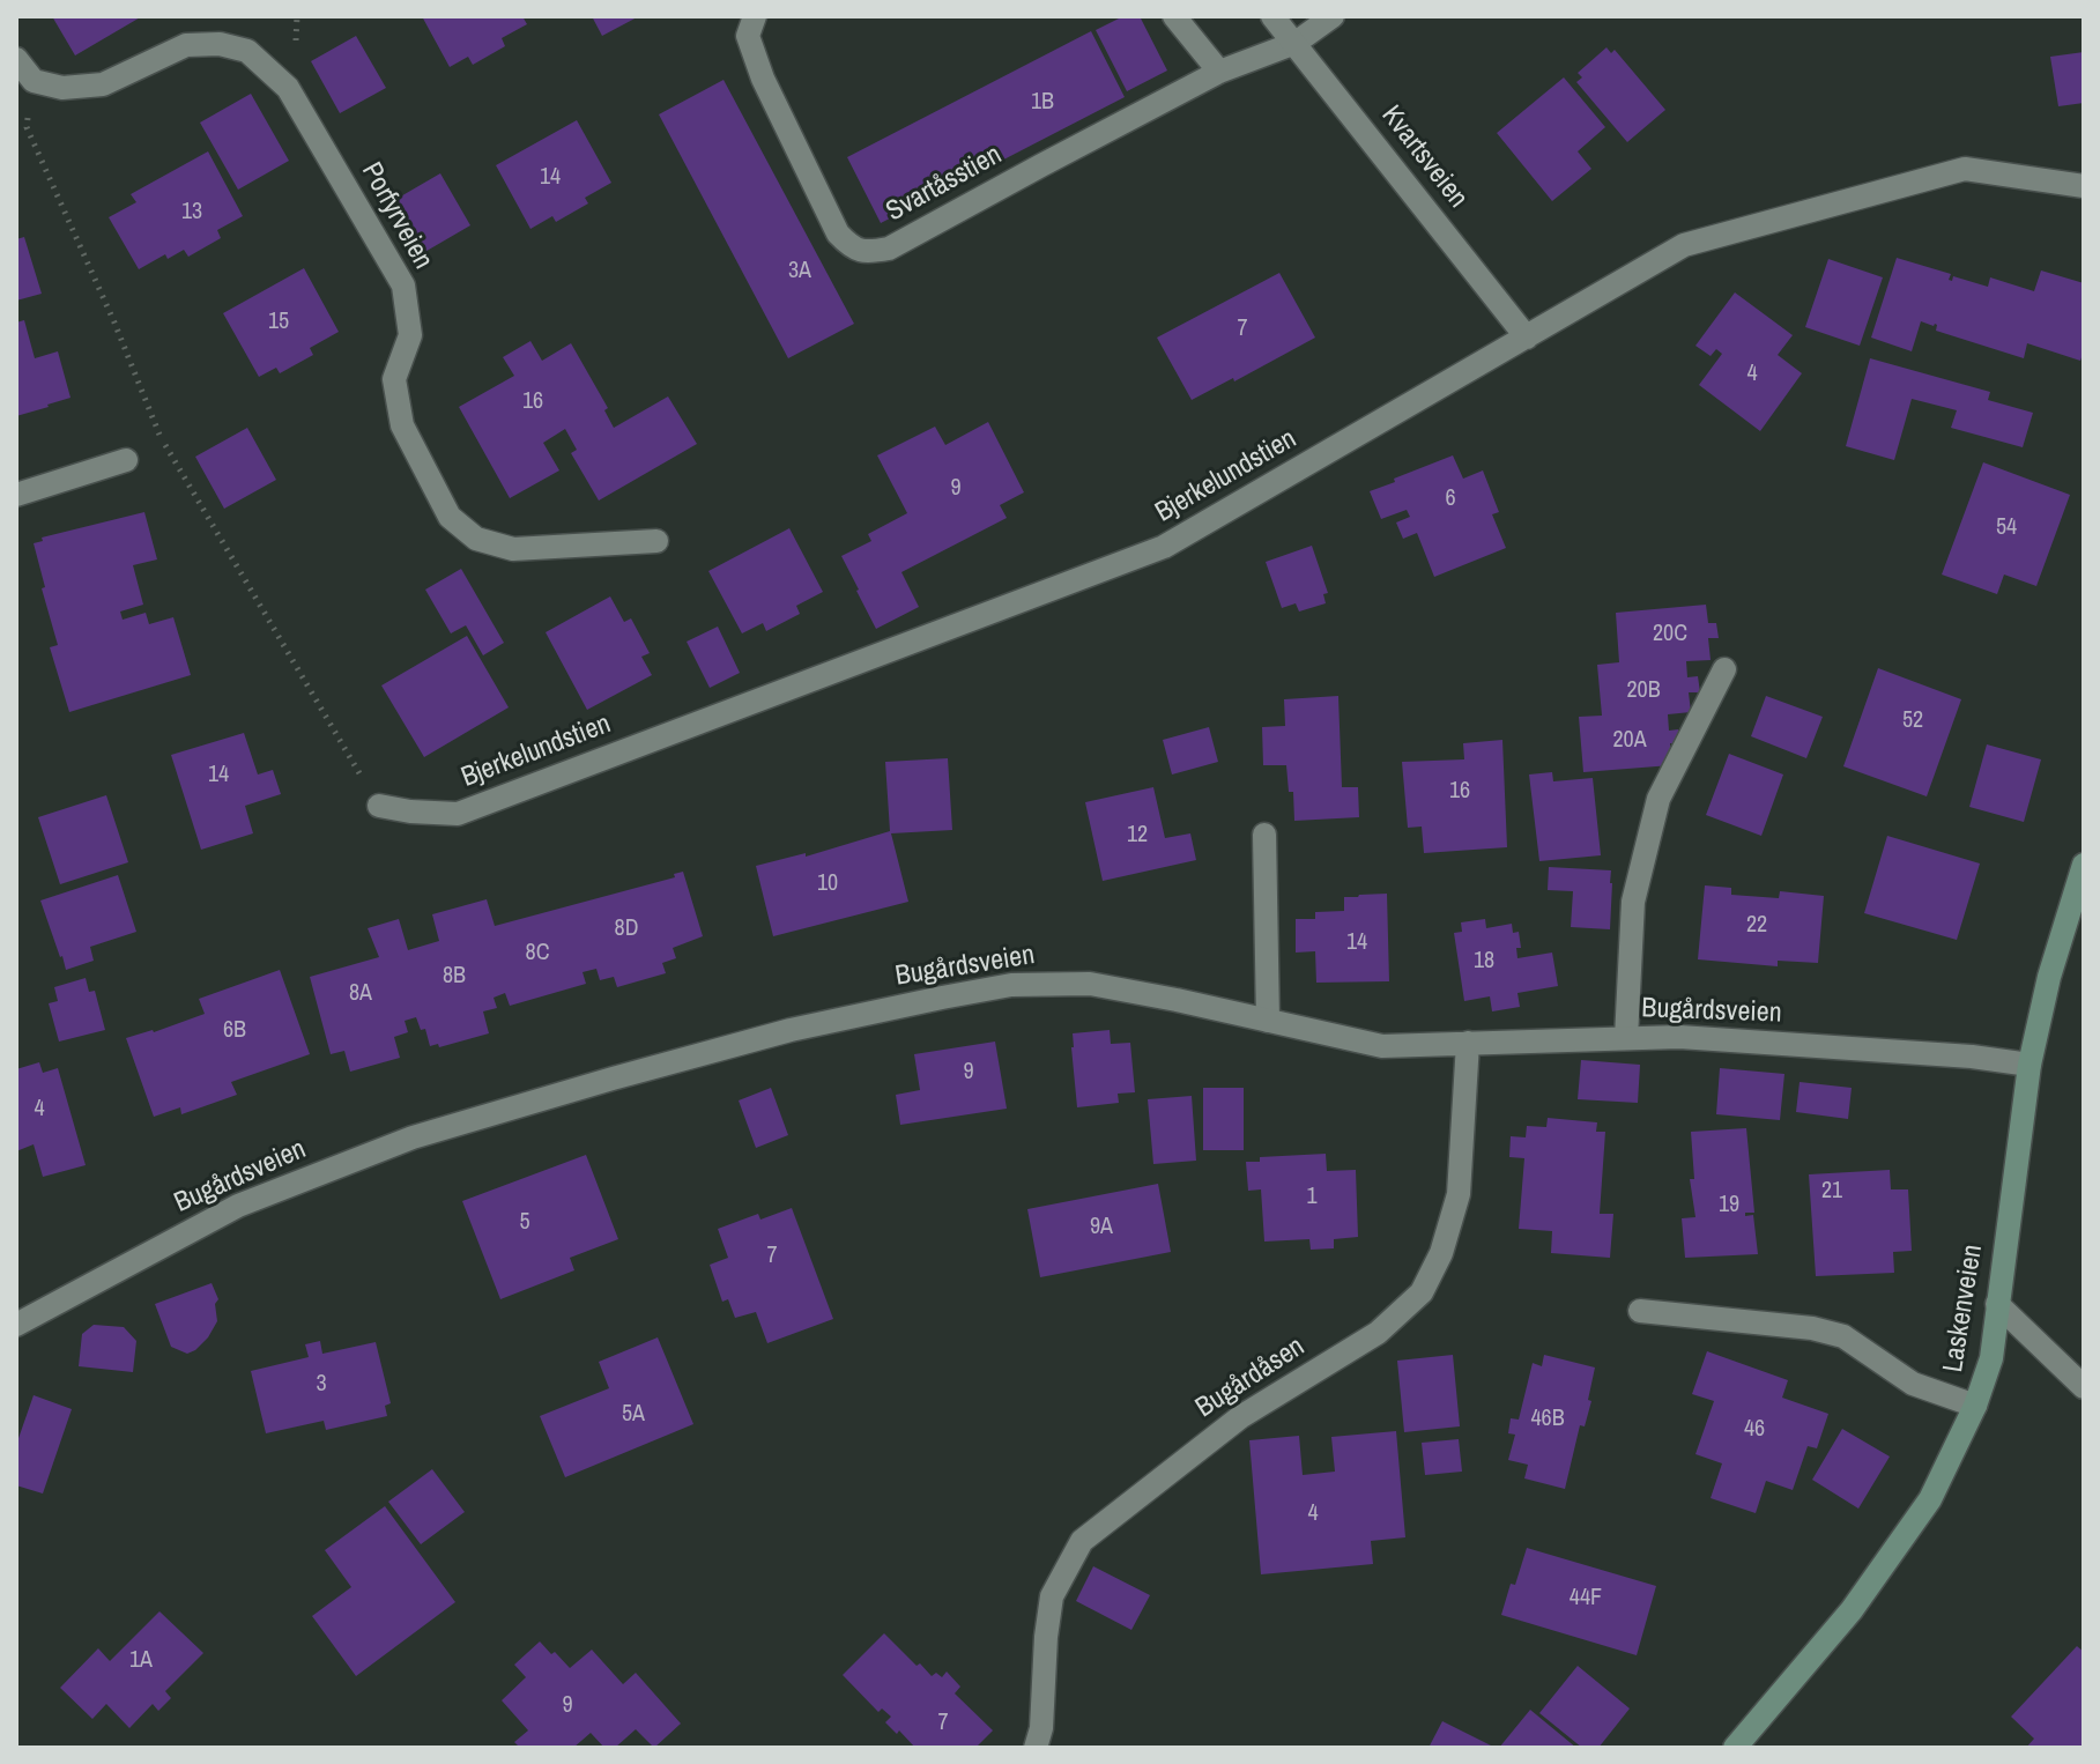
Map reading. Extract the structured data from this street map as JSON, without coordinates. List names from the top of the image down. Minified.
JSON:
{"streets":{"street":["Kvartsveien","Svartåsstien","Porfyrveien","Bjerkelundstien","Bugårdsveien","Laskenveien","Bugårdåsen"]},"crossings":[["Kvartsveien","Svartåsstien"],["Kvartsveien","Bjerkelundstien"],["Bugårdsveien","Laskenveien"],["Bugårdsveien","Bugårdåsen"]],"house_numbers":["1B","14","13","3A","15","7","4","16","9","6","54","20C","20B","52","20A","14","16","12","10","22","8D","14","8C","18","8B","8A","6B","9","4","21","1","19","5","9A","7","3","5A","46B","46","4","44F","1A","9","7"]}
